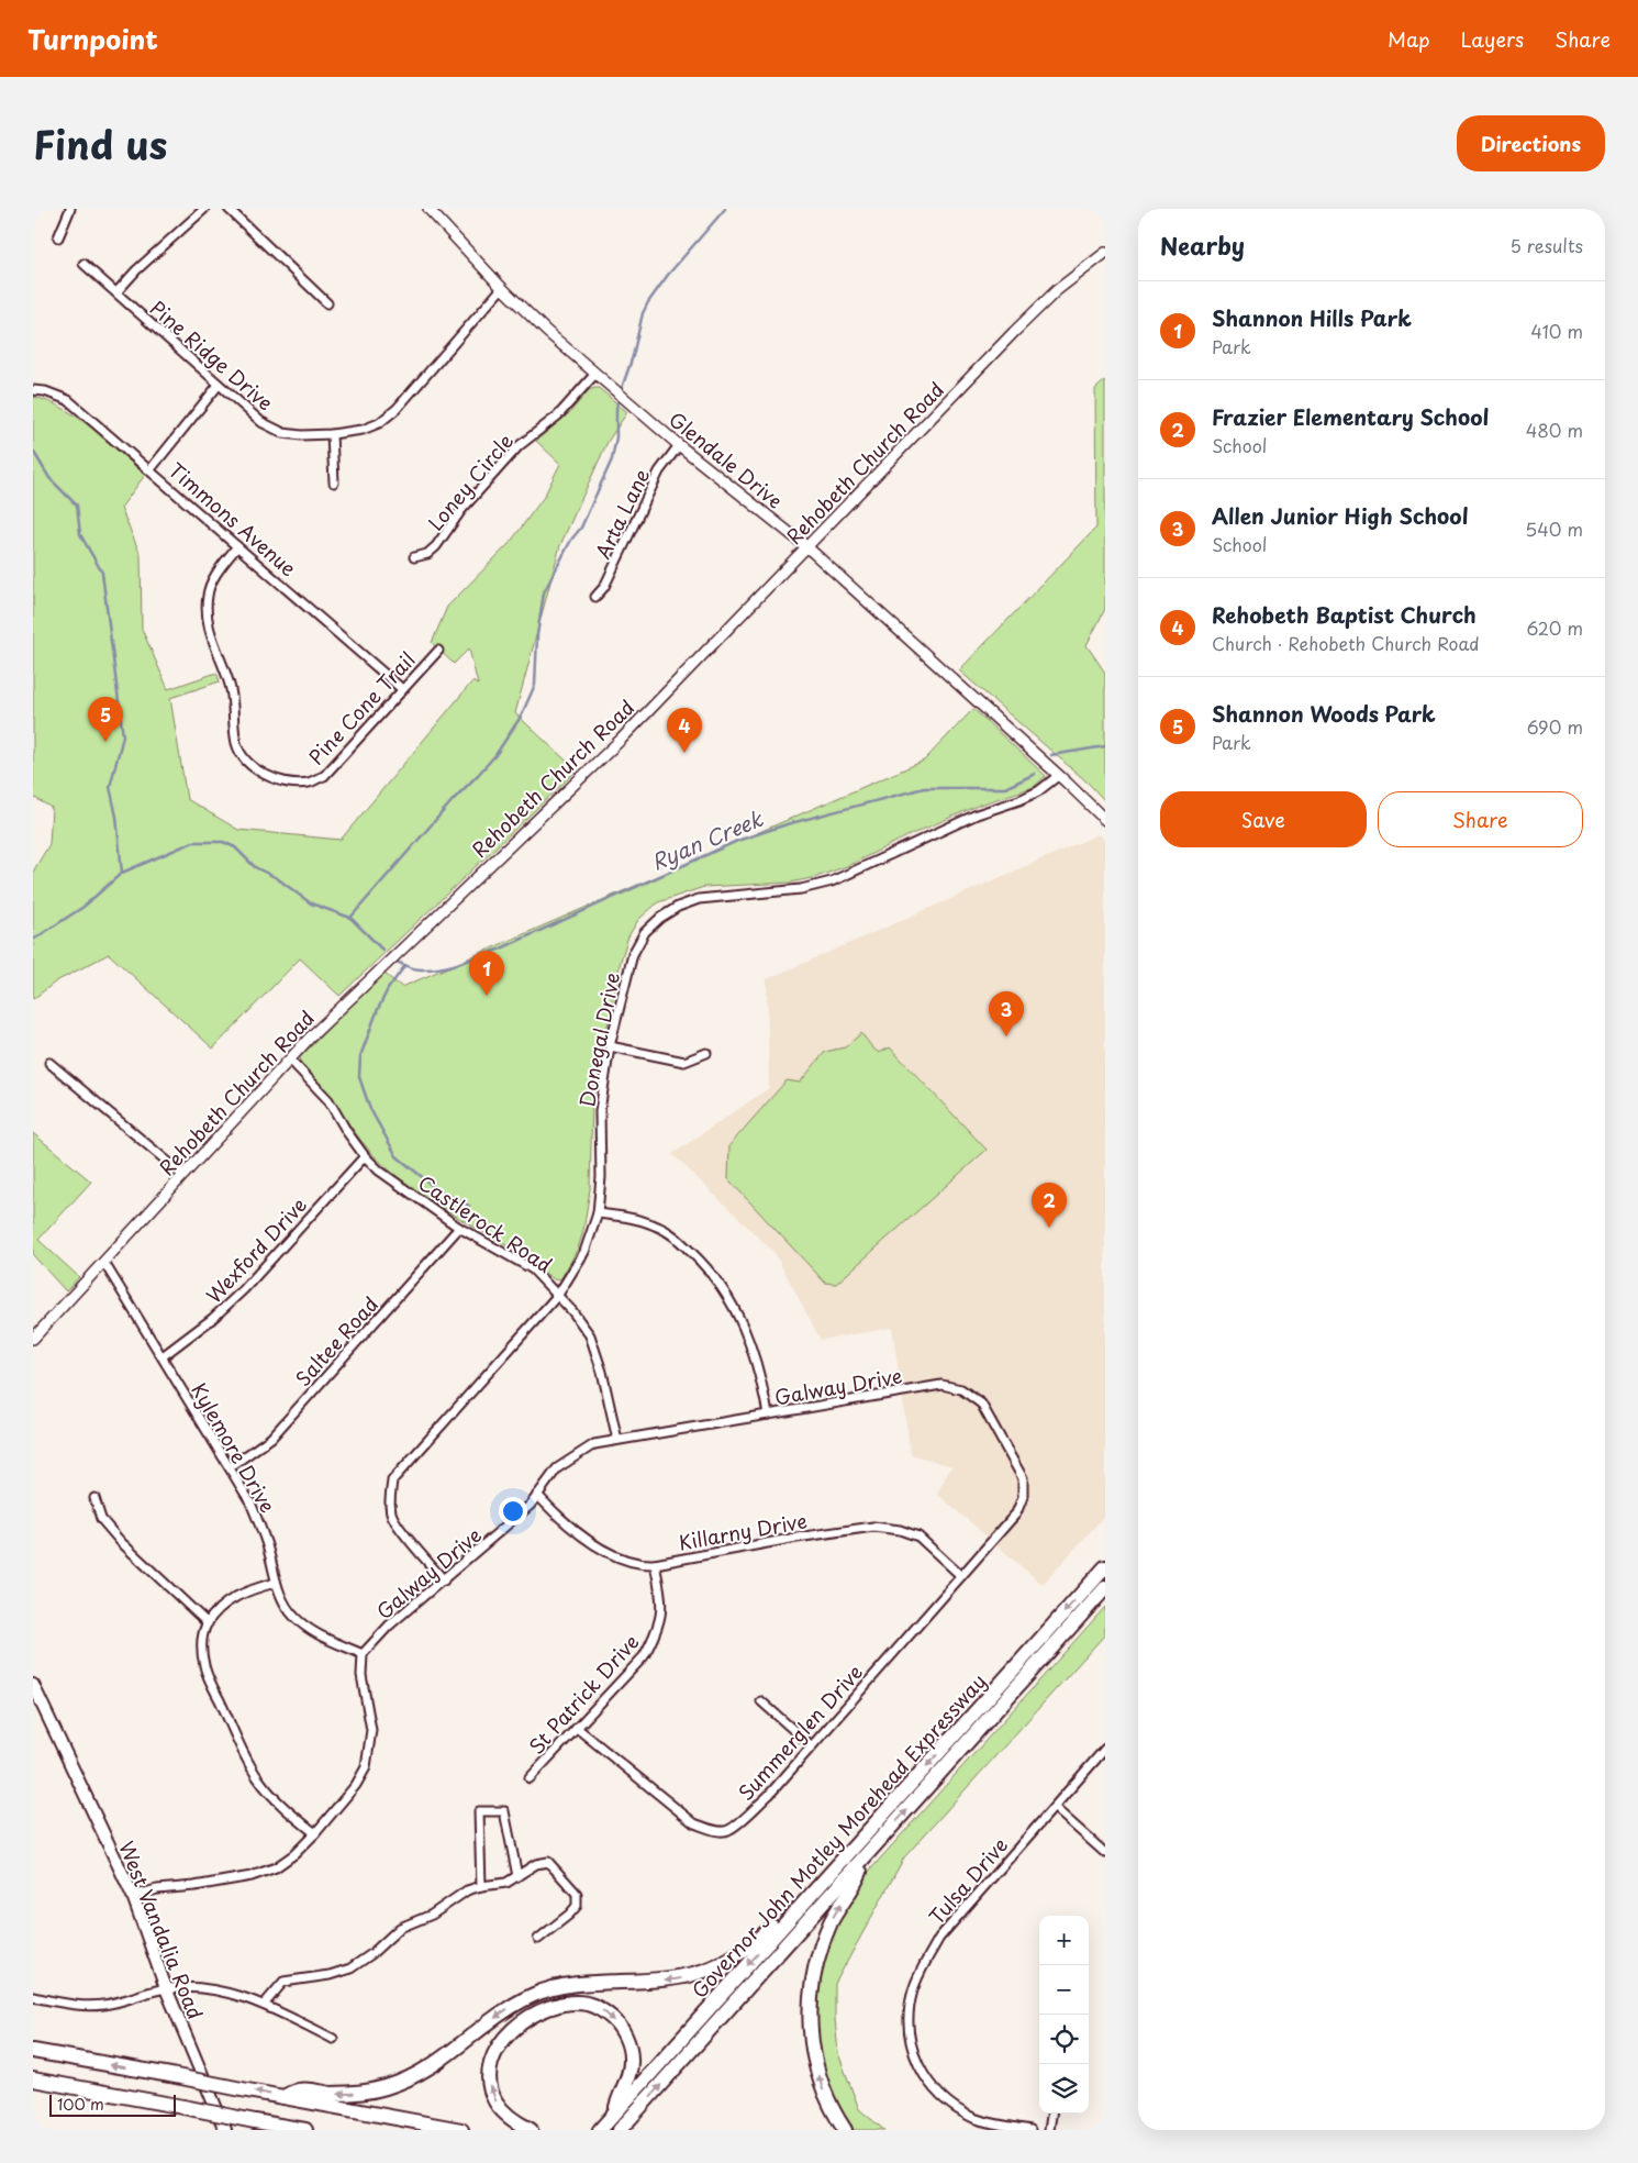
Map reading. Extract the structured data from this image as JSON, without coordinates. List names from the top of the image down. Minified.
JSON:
{"streets":{"highway":["Governor John Motley Morehead Expressway"],"main road":["West Vandalia Road"],"street":["Pine Ridge Drive","Glendale Drive","Rehobeth Church Road","Loney Circle","Arta Lane","Timmons Avenue","Pine Cone Trail","Donegal Drive","Castlerock Road","Wexford Drive","Saltee Road","Galway Drive","Kylemore Drive","Killarny Drive","St Patrick Drive","Summerglen Drive","Tulsa Drive"]},"crossings":[["Pine Ridge Drive","Glendale Drive"],["Glendale Drive","Rehobeth Church Road"],["Glendale Drive","Loney Circle"],["Glendale Drive","Arta Lane"],["Glendale Drive","Donegal Drive"],["Rehobeth Church Road","Castlerock Road"],["Rehobeth Church Road","Kylemore Drive"],["Timmons Avenue","Pine Cone Trail"],["Donegal Drive","Castlerock Road"],["Donegal Drive","Galway Drive"],["Castlerock Road","Wexford Drive"],["Castlerock Road","Saltee Road"],["Castlerock Road","Galway Drive"],["Wexford Drive","Kylemore Drive"],["Saltee Road","Kylemore Drive"],["Galway Drive","Kylemore Drive"],["Galway Drive","Killarny Drive"],["Galway Drive","Summerglen Drive"],["Killarny Drive","St Patrick Drive"],["Killarny Drive","Summerglen Drive"],["St Patrick Drive","Summerglen Drive"]],"water":["Ryan Creek"],"scale_bar":"100 m","page":{"header":"Turnpoint","nav":["Map","Layers","Share"],"title":"Find us","buttons":["Directions",["Save","Share"]],"heading":["Nearby","5 results"],"list":[{"mark":"1","name":"Shannon Hills Park","note":"Park","value":"410 m"},{"mark":"2","name":"Frazier Elementary School","note":"School","value":"480 m"},{"mark":"3","name":"Allen Junior High School","note":"School","value":"540 m"},{"mark":"4","name":"Rehobeth Baptist Church","note":"Church · Rehobeth Church Road","value":"620 m"},{"mark":"5","name":"Shannon Woods Park","note":"Park","value":"690 m"}],"pins":["5","4","1","3","2"],"map_buttons":["+","−"],"scale":"100 m"}}
